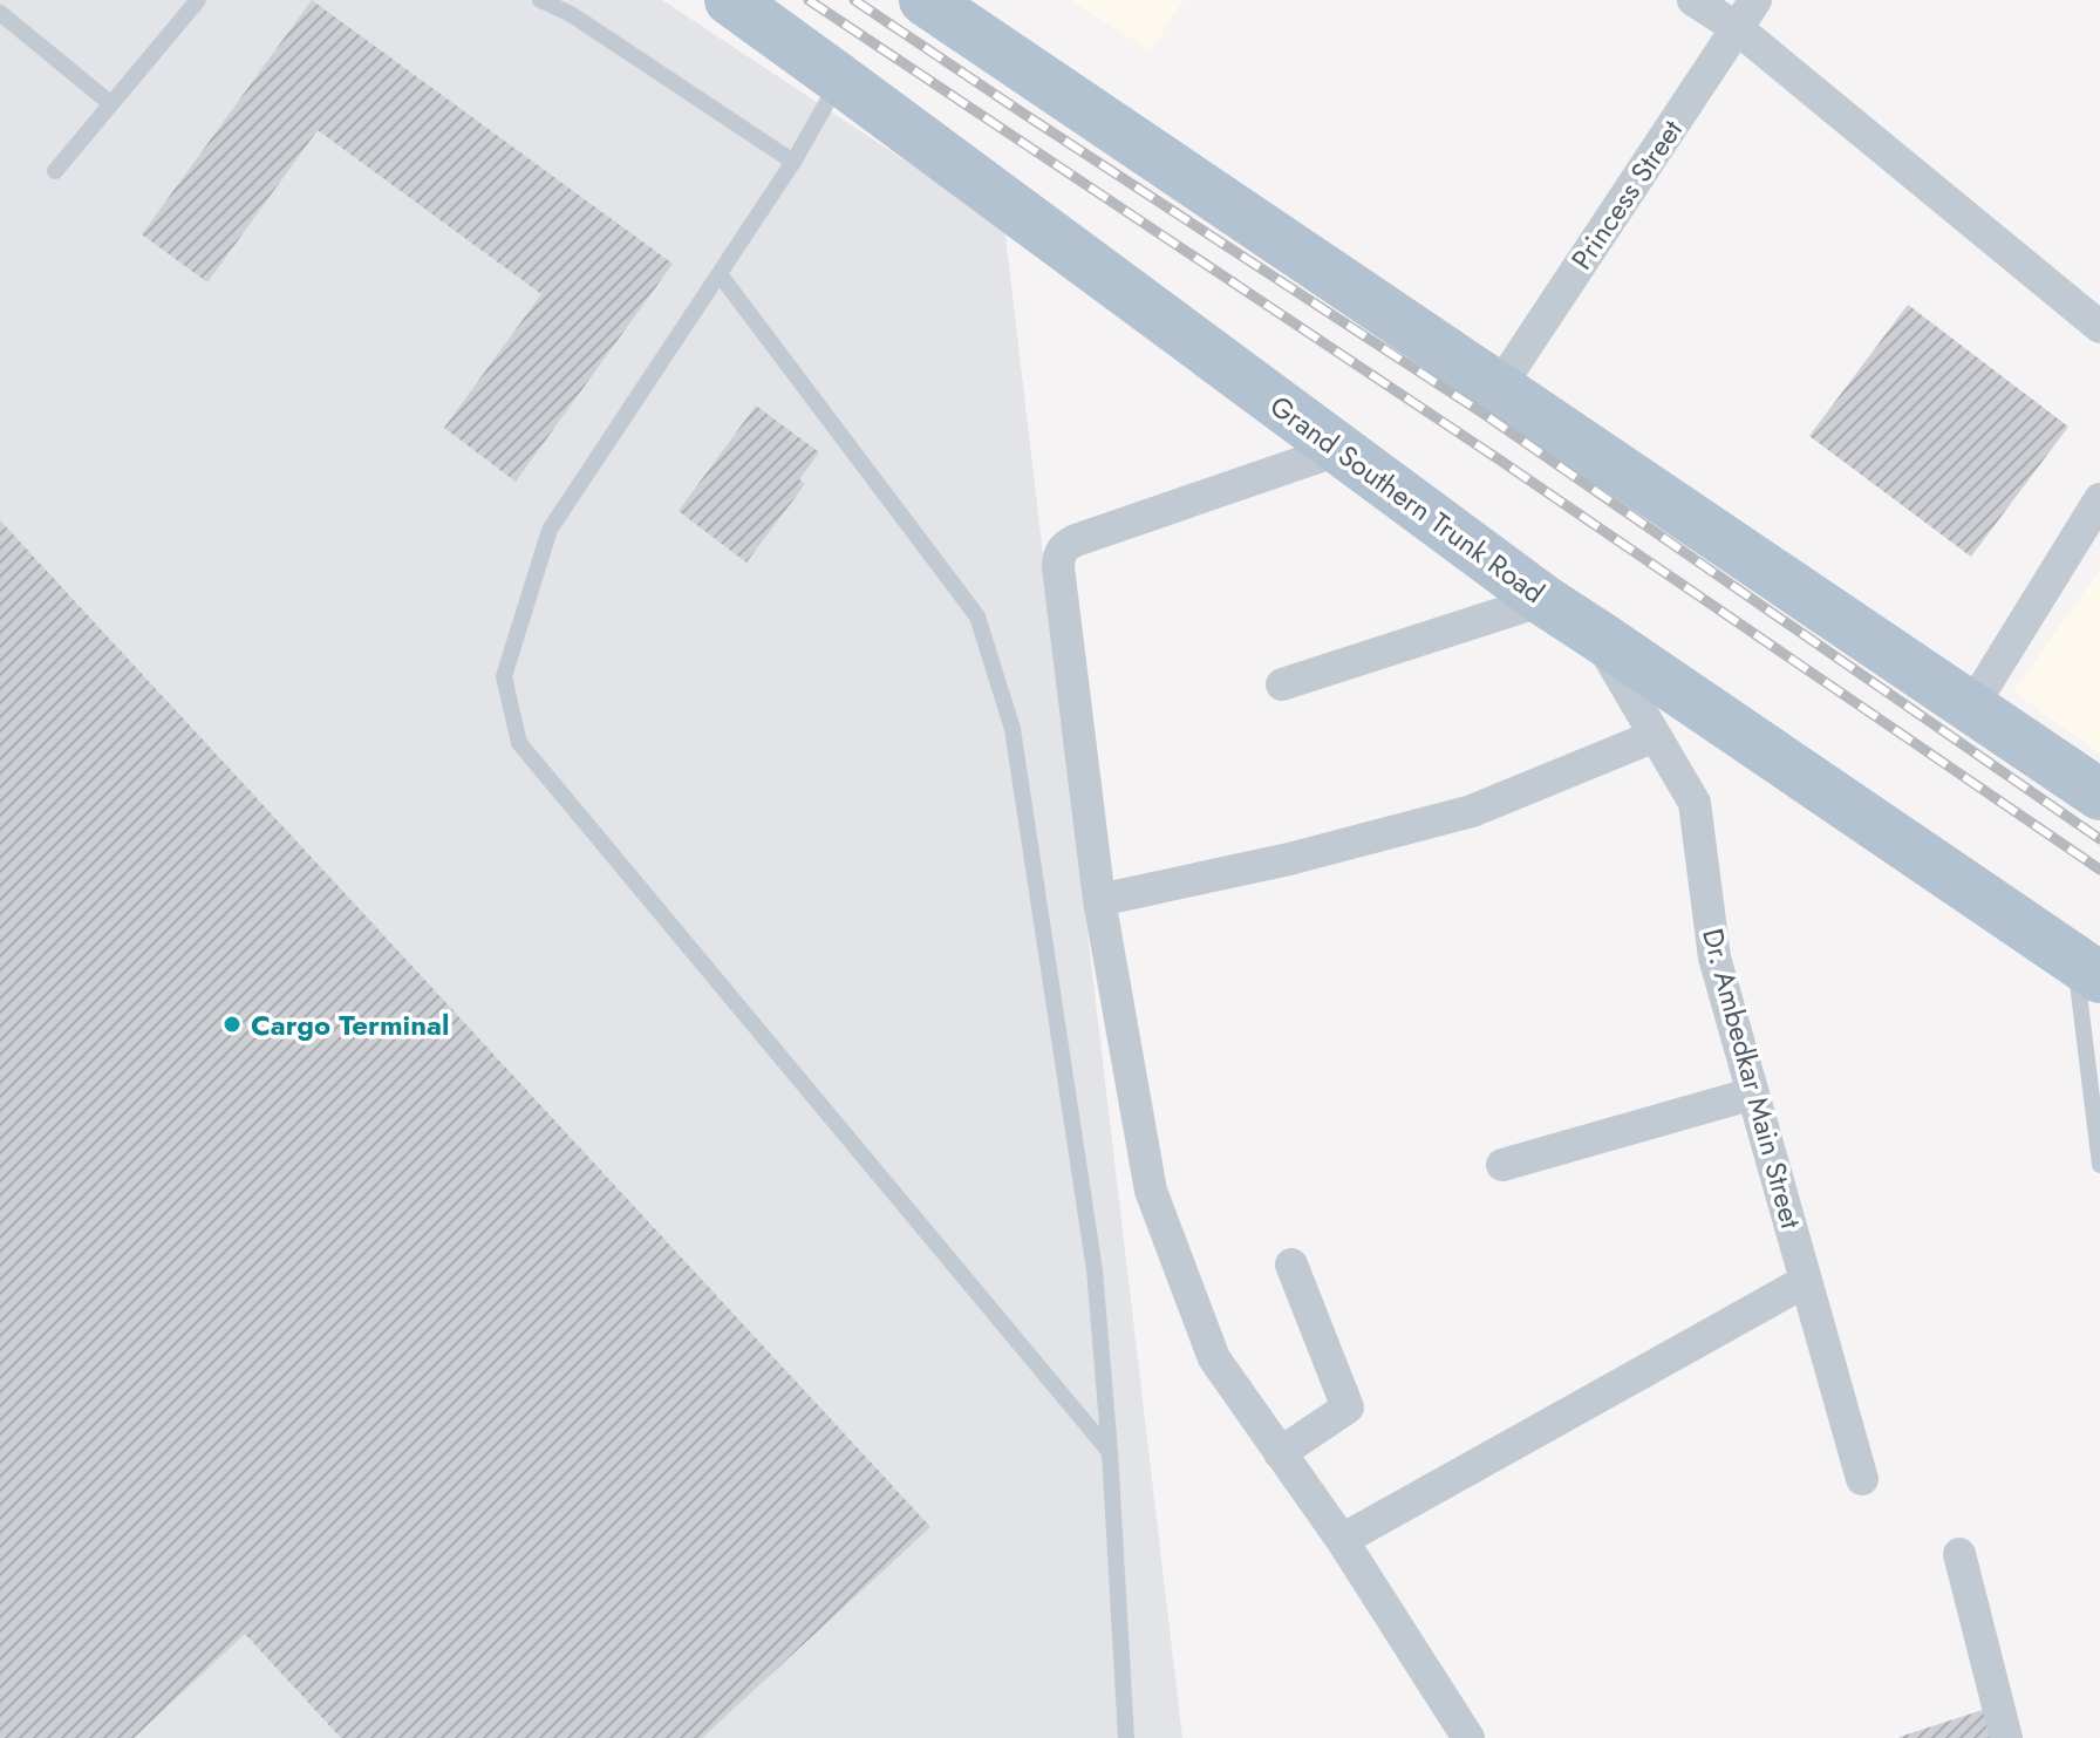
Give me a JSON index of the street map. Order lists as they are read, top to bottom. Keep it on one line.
{"streets":{"main road":["Grand Southern Trunk Road"],"street":["Princess Street","Dr. Ambedkar Main Street"]},"crossings":[["Grand Southern Trunk Road","Dr. Ambedkar Main Street"]],"places":["Cargo Terminal"]}
